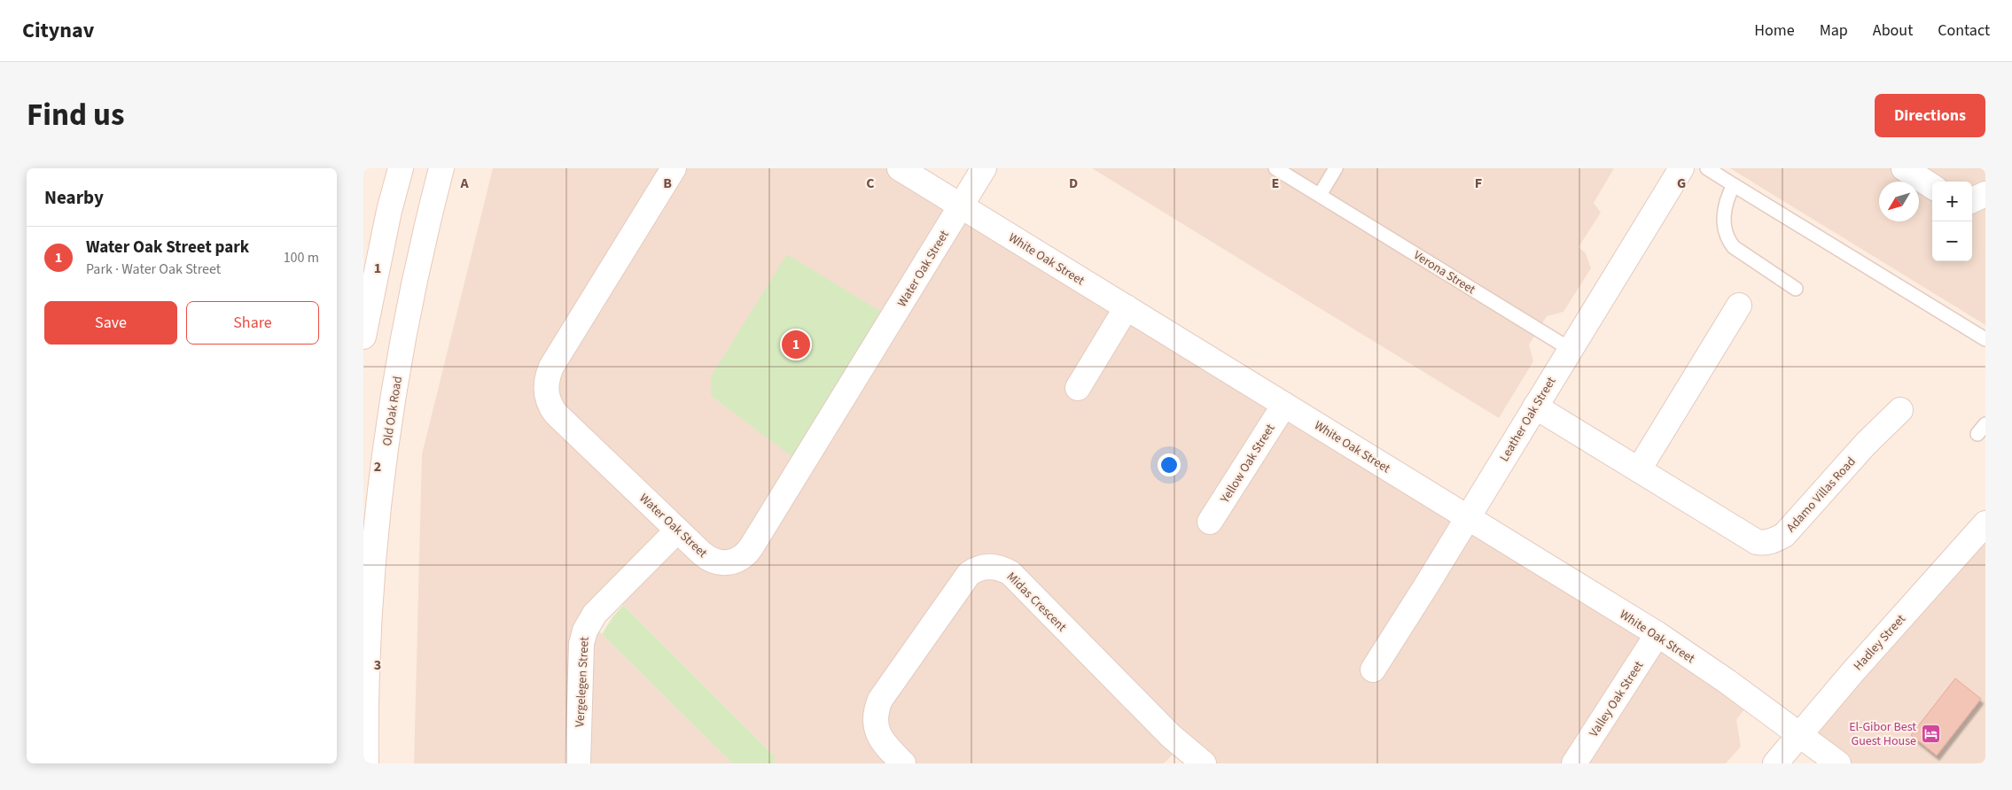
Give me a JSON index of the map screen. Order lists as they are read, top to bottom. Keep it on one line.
{"streets":{"street":["White Oak Street","Water Oak Street","Old Oak Road","Leather Oak Street","Yellow Oak Street","Adamo Villas Road","Midas Crescent","Hadley Street","Vergelegen Street","Valley Oak Street"],"lane":["Verona Street"]},"crossings":[["White Oak Street","Water Oak Street"],["White Oak Street","Leather Oak Street"],["White Oak Street","Yellow Oak Street"],["White Oak Street","Hadley Street"],["White Oak Street","Valley Oak Street"],["Water Oak Street","Vergelegen Street"],["Verona Street","Leather Oak Street"],["Leather Oak Street","Adamo Villas Road"]],"places":{"hotel":["El-Gibor Best Guest House"]},"north":"bottom left","page":{"header":"Citynav","nav":["Home","Map","About","Contact"],"title":"Find us","buttons":["Directions",["Save","Share"]],"heading":"Nearby","map_buttons":["+","−"],"list":[{"mark":"1","name":"Water Oak Street park","note":"Park · Water Oak Street","value":"100 m"}],"pins":"1"},"grid":{"columns":["A","B","C","D","E","F","G"],"rows":["1","2","3"]}}
